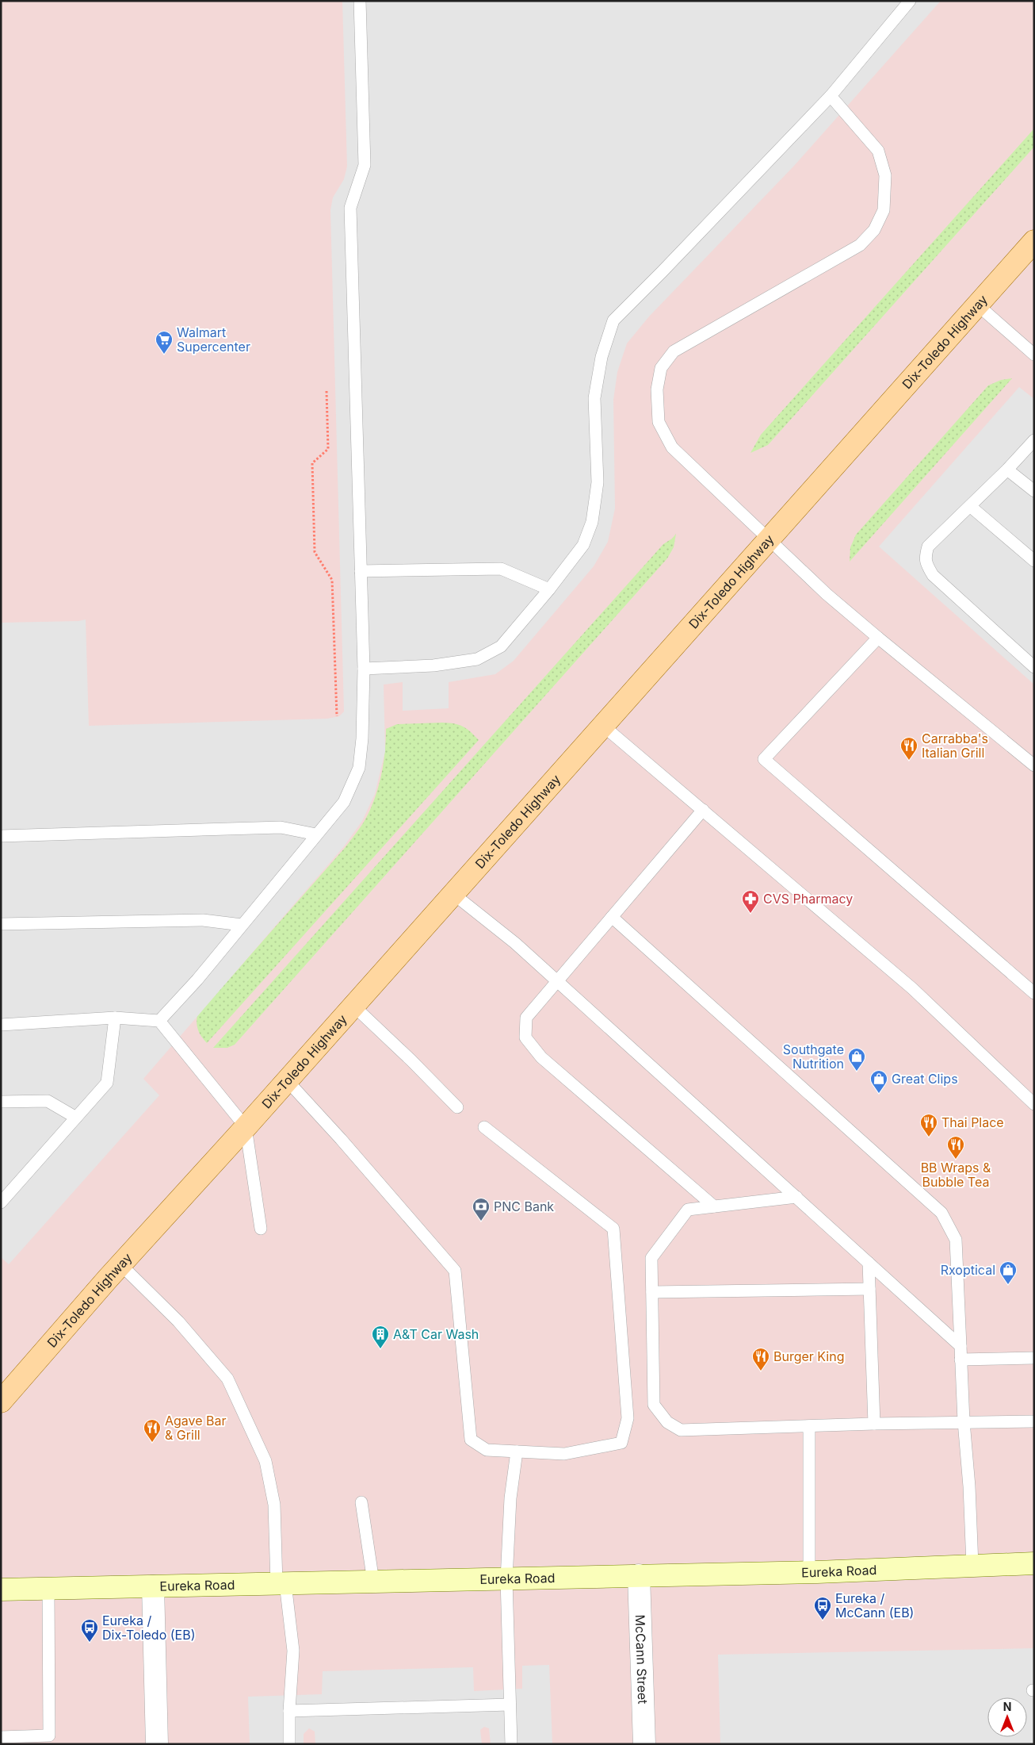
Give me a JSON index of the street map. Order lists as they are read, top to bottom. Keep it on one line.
{"streets":{"main road":["Dix-Toledo Highway","Eureka Road"],"street":["McCann Street"]},"crossings":[["Eureka Road","McCann Street"]],"places":{"supermarket":["Walmart Supercenter"],"restaurant":["Carrabba's Italian Grill","Thai Place","BB Wraps & Bubble Tea","Burger King","Agave Bar & Grill"],"pharmacy":["CVS Pharmacy"],"shop":["Southgate Nutrition","Great Clips","Rxoptical"],"bank":["PNC Bank"],"building":["A&T Car Wash"],"bus stop":["Eureka / McCann (EB)","Eureka / Dix-Toledo (EB)"]},"north":"top"}
